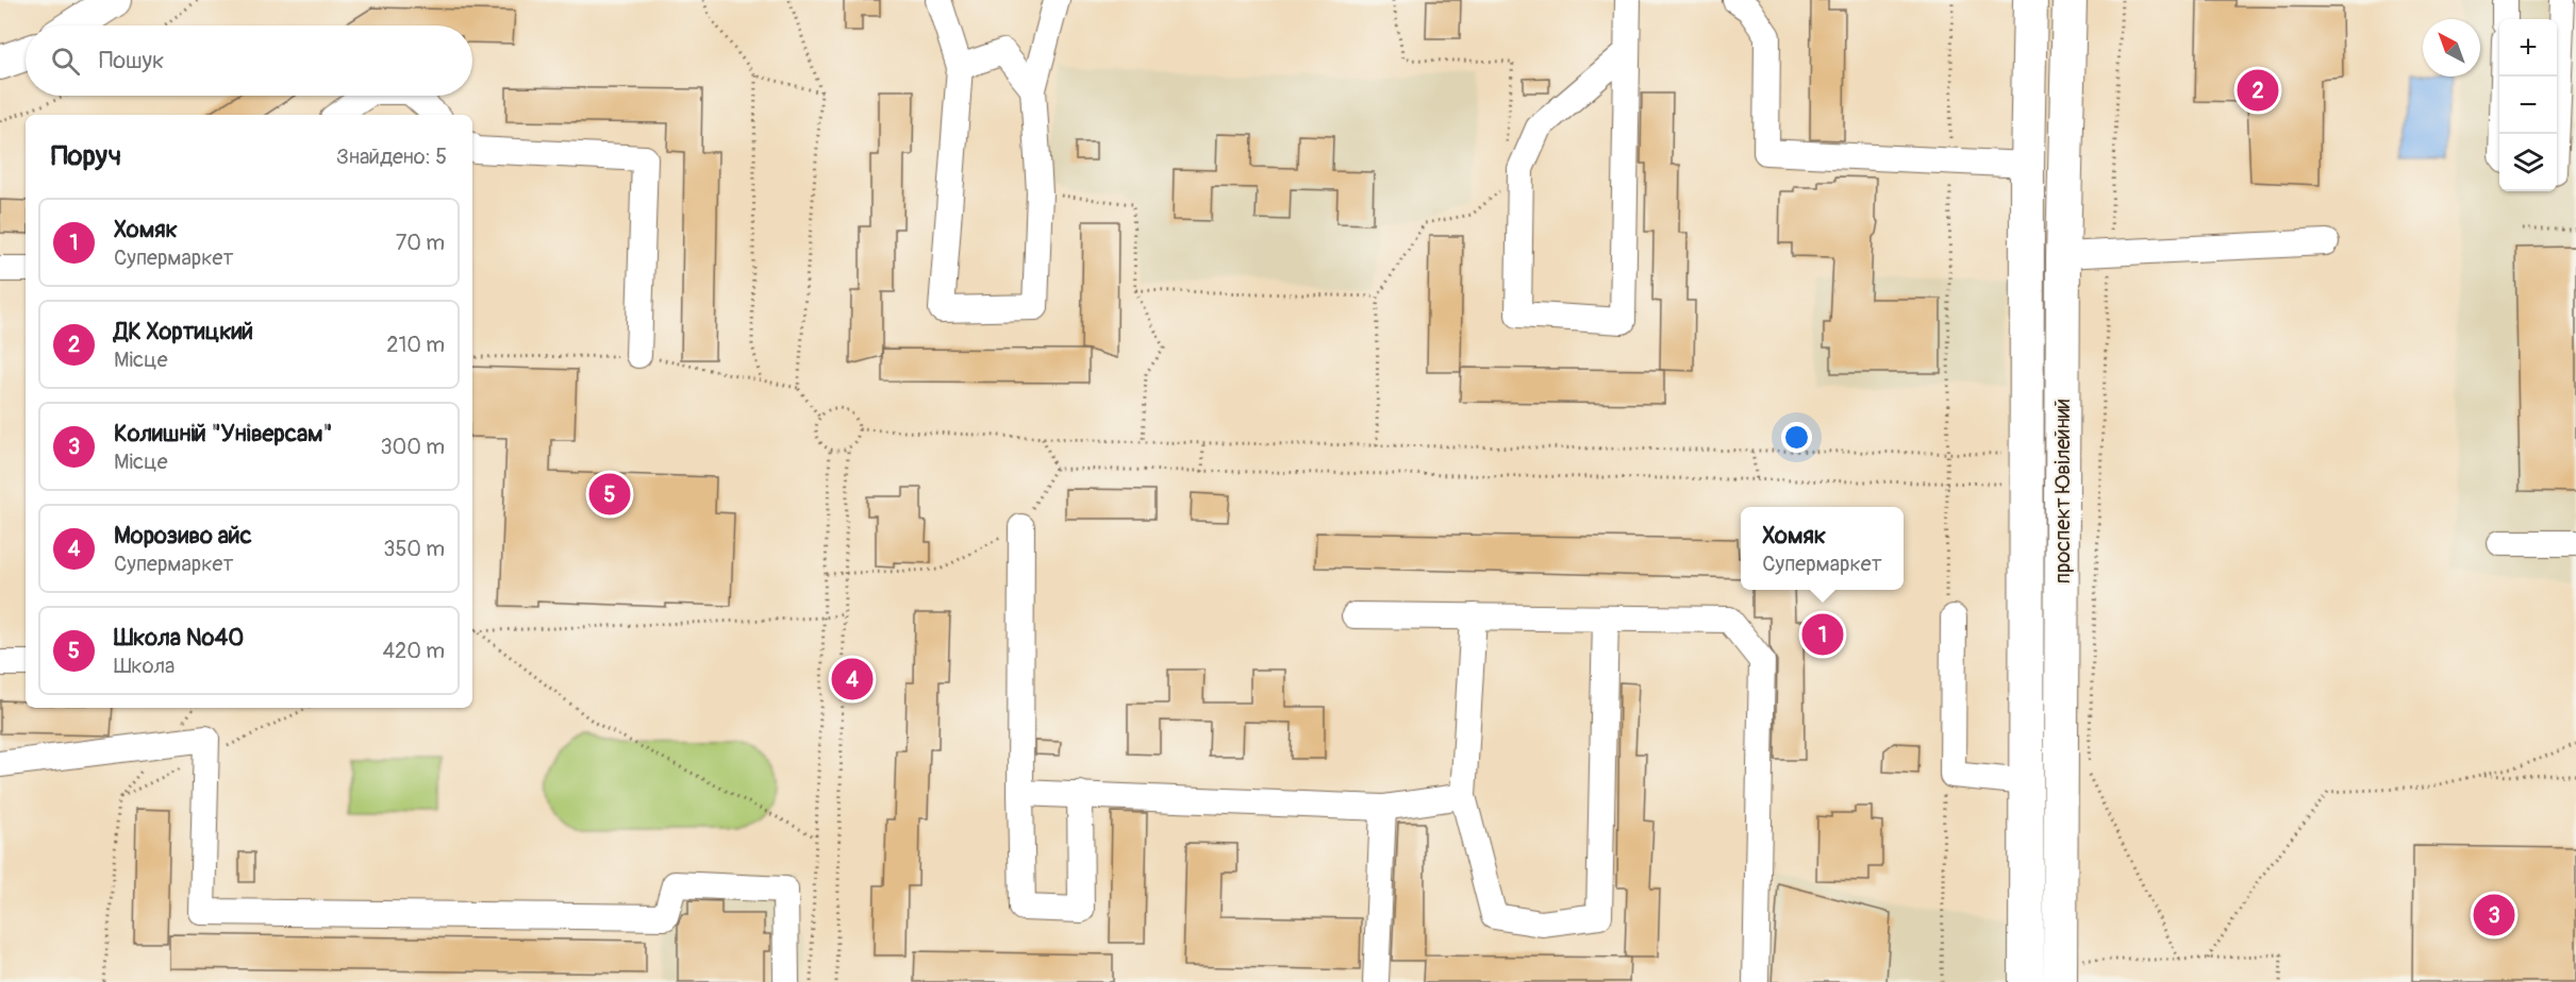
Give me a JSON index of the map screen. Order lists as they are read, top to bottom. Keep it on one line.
{"streets":{"main road":["проспект Ювілейний"]},"north":"top left","page":{"map_buttons":["+","−"],"search":"Пошук","pins":["2","5","1","4","3"],"heading":["Поруч","Знайдено: 5"],"list":[{"mark":"1","name":"Хомяк","note":"Супермаркет","value":"70 m"},{"mark":"2","name":"ДК Хортицкий","note":"Місце","value":"210 m"},{"mark":"3","name":"Колишній \"Універсам\"","note":"Місце","value":"300 m"},{"mark":"4","name":"Морозиво айс","note":"Супермаркет","value":"350 m"},{"mark":"5","name":"Школа №40","note":"Школа","value":"420 m"}],"popup":["Хомяк","Супермаркет"]}}
